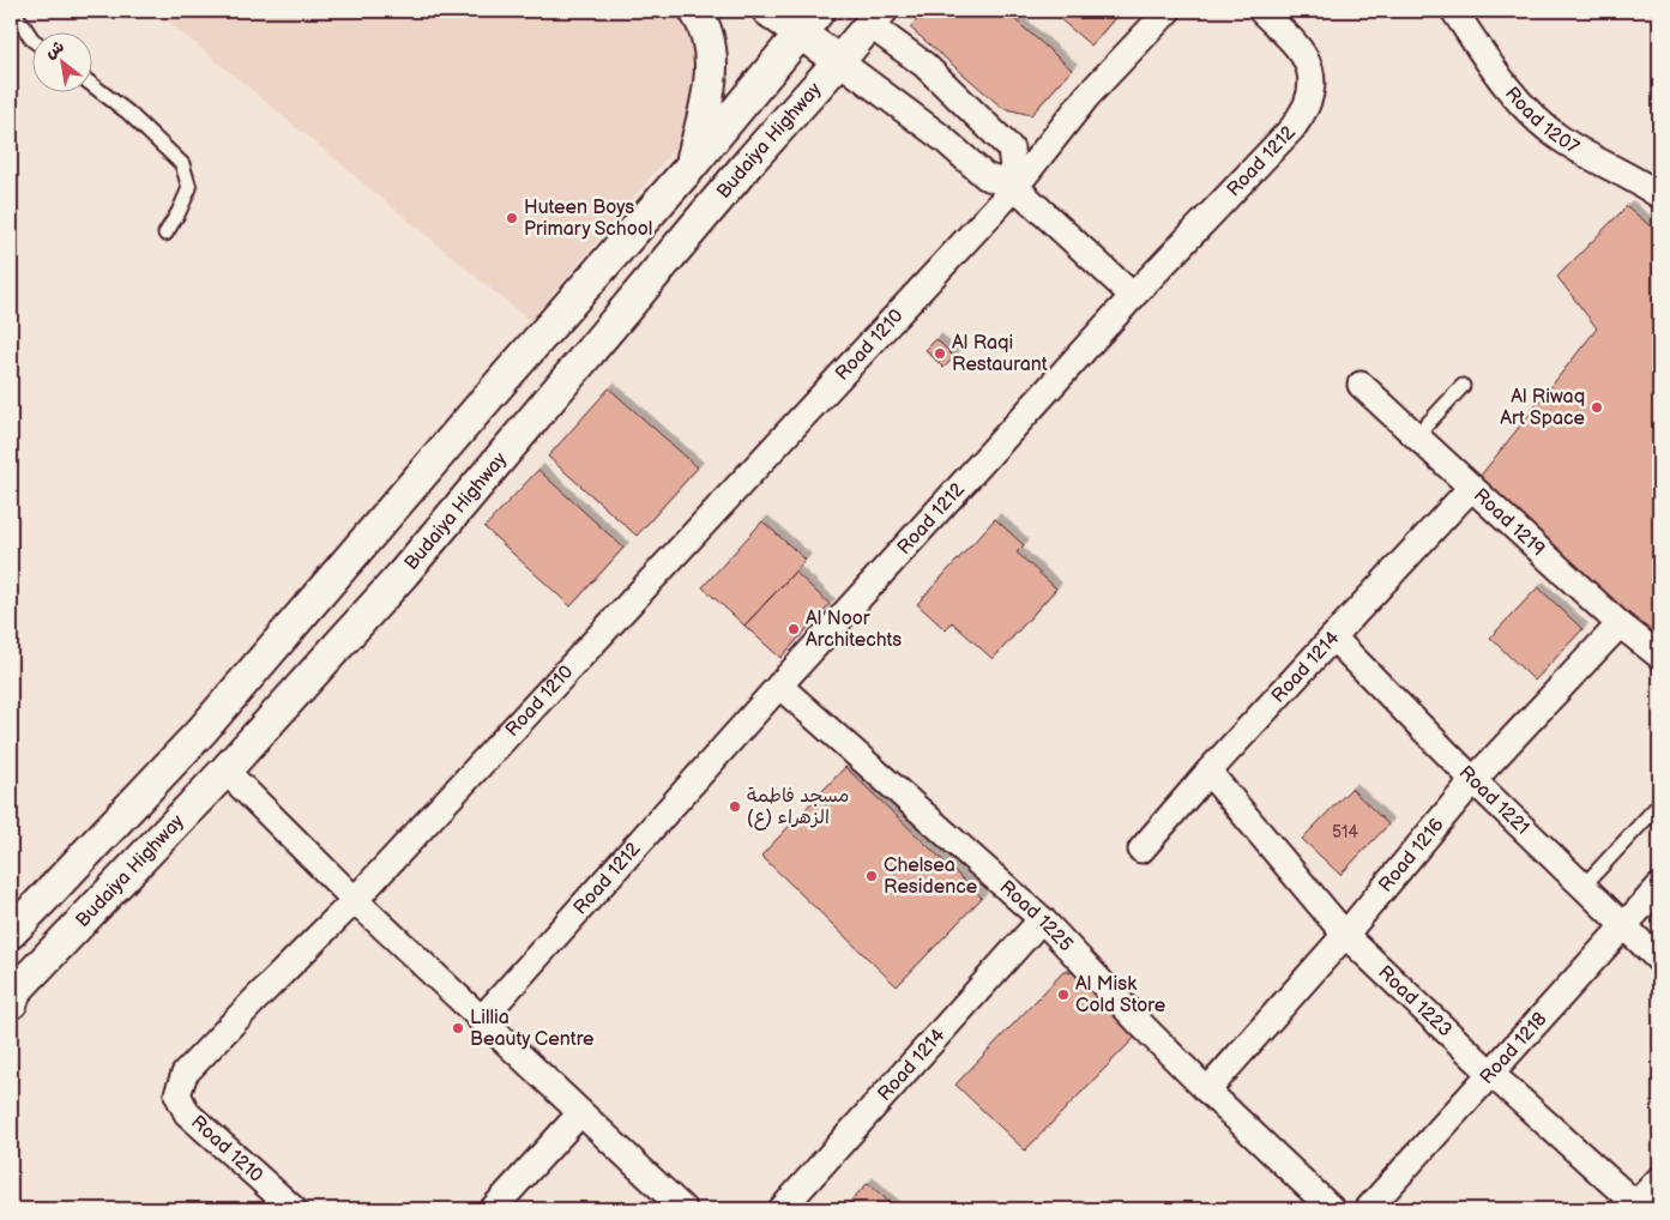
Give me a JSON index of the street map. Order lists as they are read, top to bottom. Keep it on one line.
{"streets":{"street":["Road 1207","Budaiya Highway","Road 1212","Road 1210","Road 1219","Road 1214","Road 1221","Road 1216","Road 1225","Road 1223","Road 1218"]},"crossings":[["Road 1212","Road 1225"],["Road 1219","Road 1214"],["Road 1219","Road 1216"],["Road 1214","Road 1221"],["Road 1214","Road 1225"],["Road 1214","Road 1223"],["Road 1221","Road 1216"],["Road 1221","Road 1218"],["Road 1216","Road 1225"],["Road 1216","Road 1223"],["Road 1223","Road 1218"]],"places":["Huteen Boys Primary School","Al Raqi Restaurant","Al Riwaq Art Space","Al Noor Architechts","مسجد فاطمة الزهراء (ع)","Chelsea Residence","Al Misk Cold Store","Lillia Beauty Centre"],"house_numbers":["514"],"north":"top left"}
